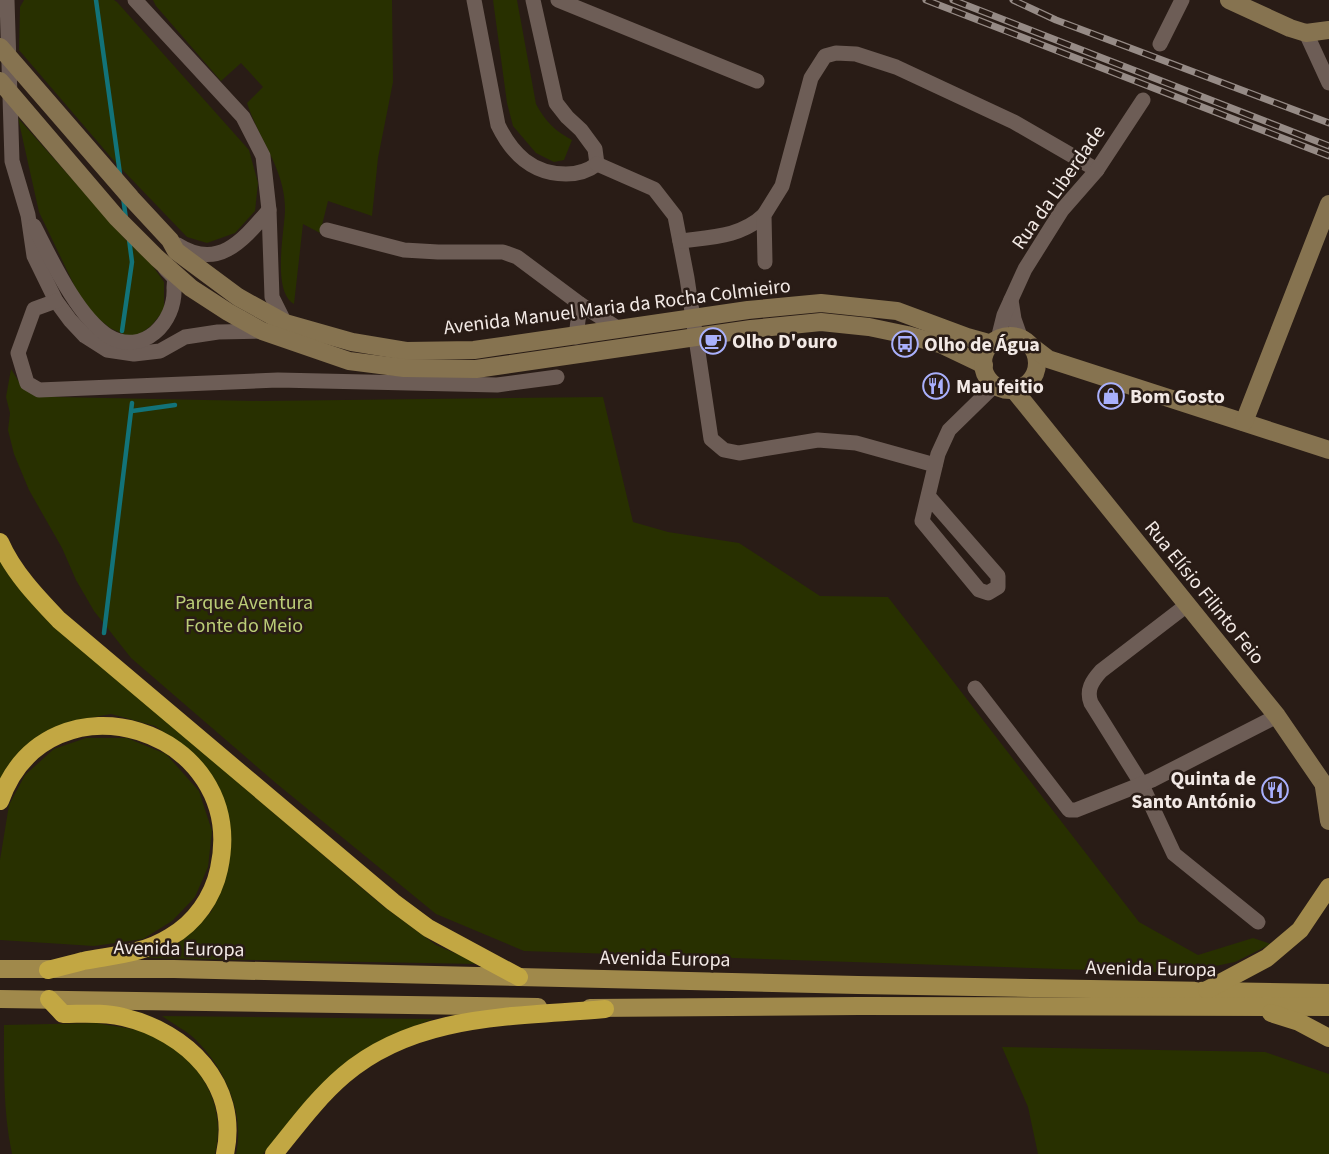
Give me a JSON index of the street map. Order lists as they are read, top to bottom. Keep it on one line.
{"streets":{"main road":["Avenida Manuel Maria da Rocha Colmieiro","Rua Elísio Filinto Feio","Avenida Europa"],"street":["Rua da Liberdade"]},"crossings":[["Rua da Liberdade","Avenida Manuel Maria da Rocha Colmieiro"],["Rua da Liberdade","Rua Elísio Filinto Feio"],["Avenida Manuel Maria da Rocha Colmieiro","Rua Elísio Filinto Feio"]],"parks":["Parque Aventura Fonte do Meio"],"places":{"cafe":["Olho D'ouro"],"bus stop":["Olho de Água"],"restaurant":["Mau feitio","Quinta de Santo António"],"shop":["Bom Gosto"]}}
